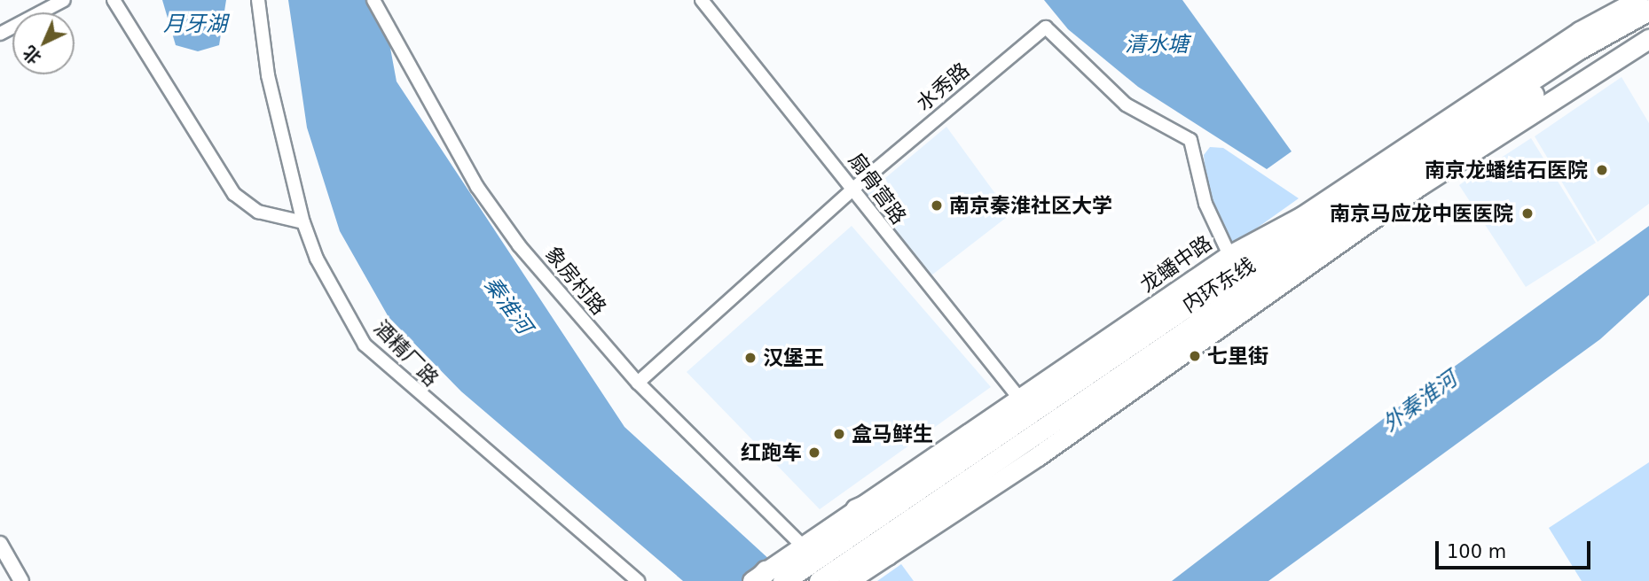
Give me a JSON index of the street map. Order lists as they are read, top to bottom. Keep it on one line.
{"streets":{"highway":["内环东线"],"main road":["龙蟠中路"],"street":["水秀路","扇骨营路","象房村路","酒精厂路"]},"crossings":[["水秀路","扇骨营路"],["水秀路","龙蟠中路"],["水秀路","象房村路"],["扇骨营路","龙蟠中路"],["龙蟠中路","象房村路"],["龙蟠中路","内环东线"]],"water":["月牙湖","清水塘","秦淮河","外秦淮河"],"places":["南京龙蟠结石医院","南京秦淮社区大学","南京马应龙中医医院","七里街","汉堡王","盒马鲜生","红跑车"],"scale_bar":"100 m","north":"bottom left"}
